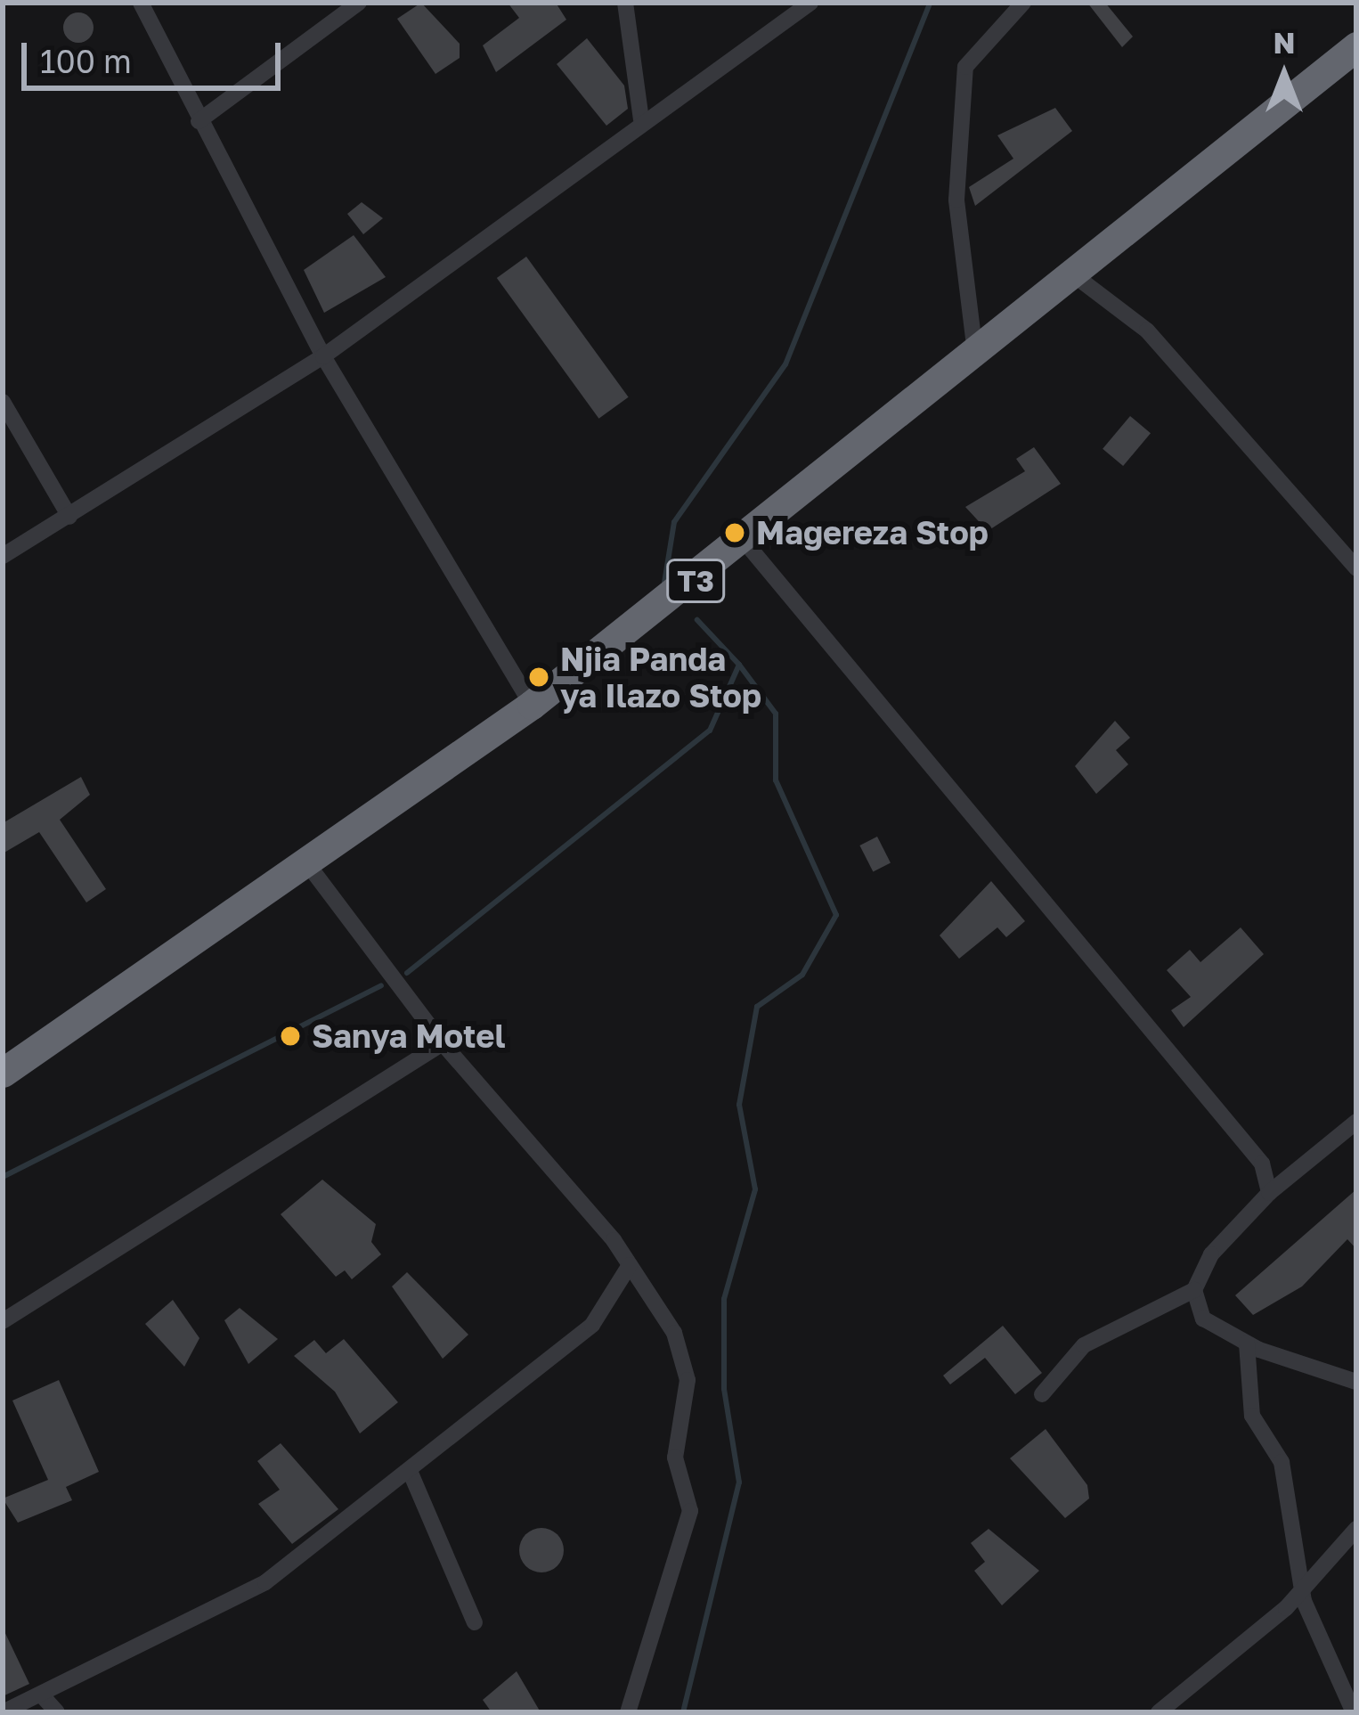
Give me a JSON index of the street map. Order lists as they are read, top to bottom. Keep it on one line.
{"streets":{"highway":["T3"]},"places":["Magereza Stop","Njia Panda ya Ilazo Stop","Sanya Motel"],"scale_bar":"100 m","north":"top"}
